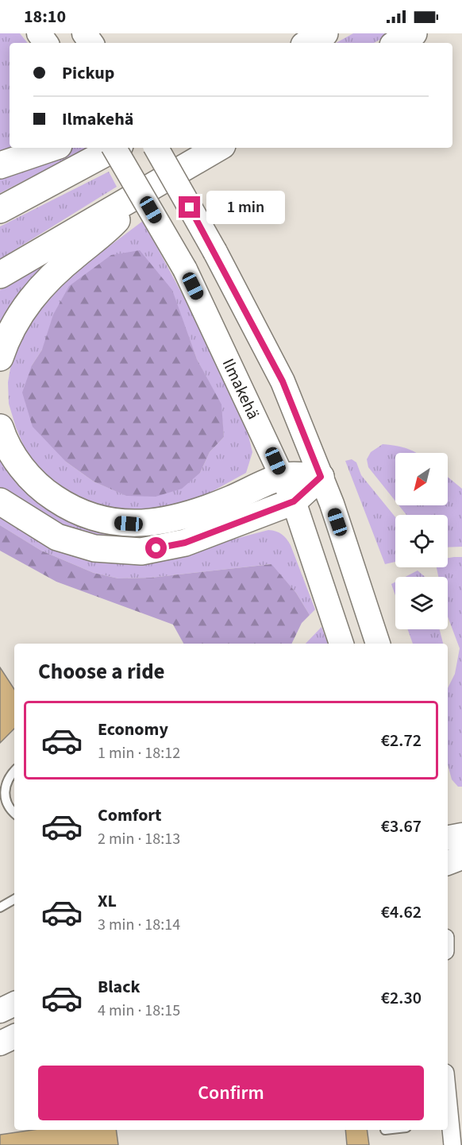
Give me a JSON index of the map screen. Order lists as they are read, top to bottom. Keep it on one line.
{"streets":{"main road":["Ilmakehä"]},"north":"bottom left","page":{"status":"18:10","banner":["Pickup","Ilmakehä"],"bubble":"1 min","heading":"Choose a ride","list":[{"name":"Economy","note":"1 min · 18:12","value":"€2.72"},{"name":"Comfort","note":"2 min · 18:13","value":"€3.67"},{"name":"XL","note":"3 min · 18:14","value":"€4.62"},{"name":"Black","note":"4 min · 18:15","value":"€2.30"}],"buttons":"Confirm"}}
